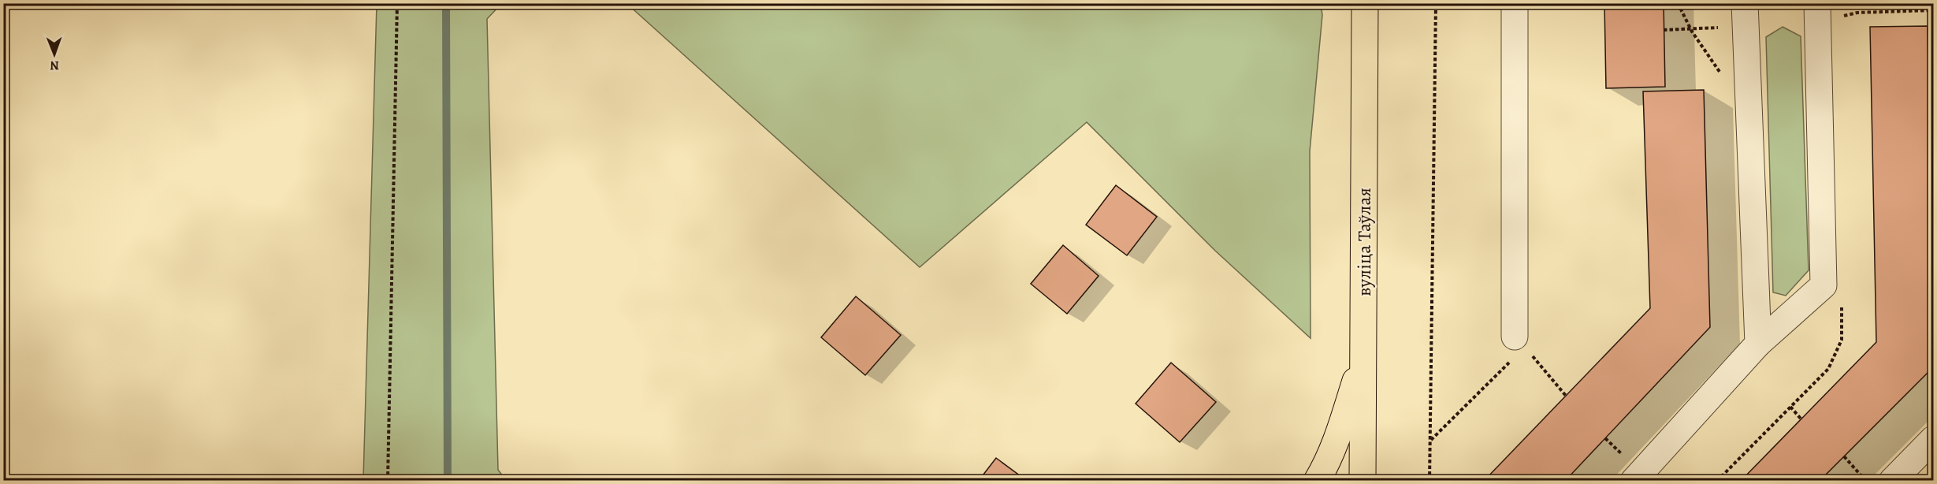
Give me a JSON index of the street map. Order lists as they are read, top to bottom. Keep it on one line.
{"streets":{"main road":["вуліца Таўлая"]},"north":"bottom"}
